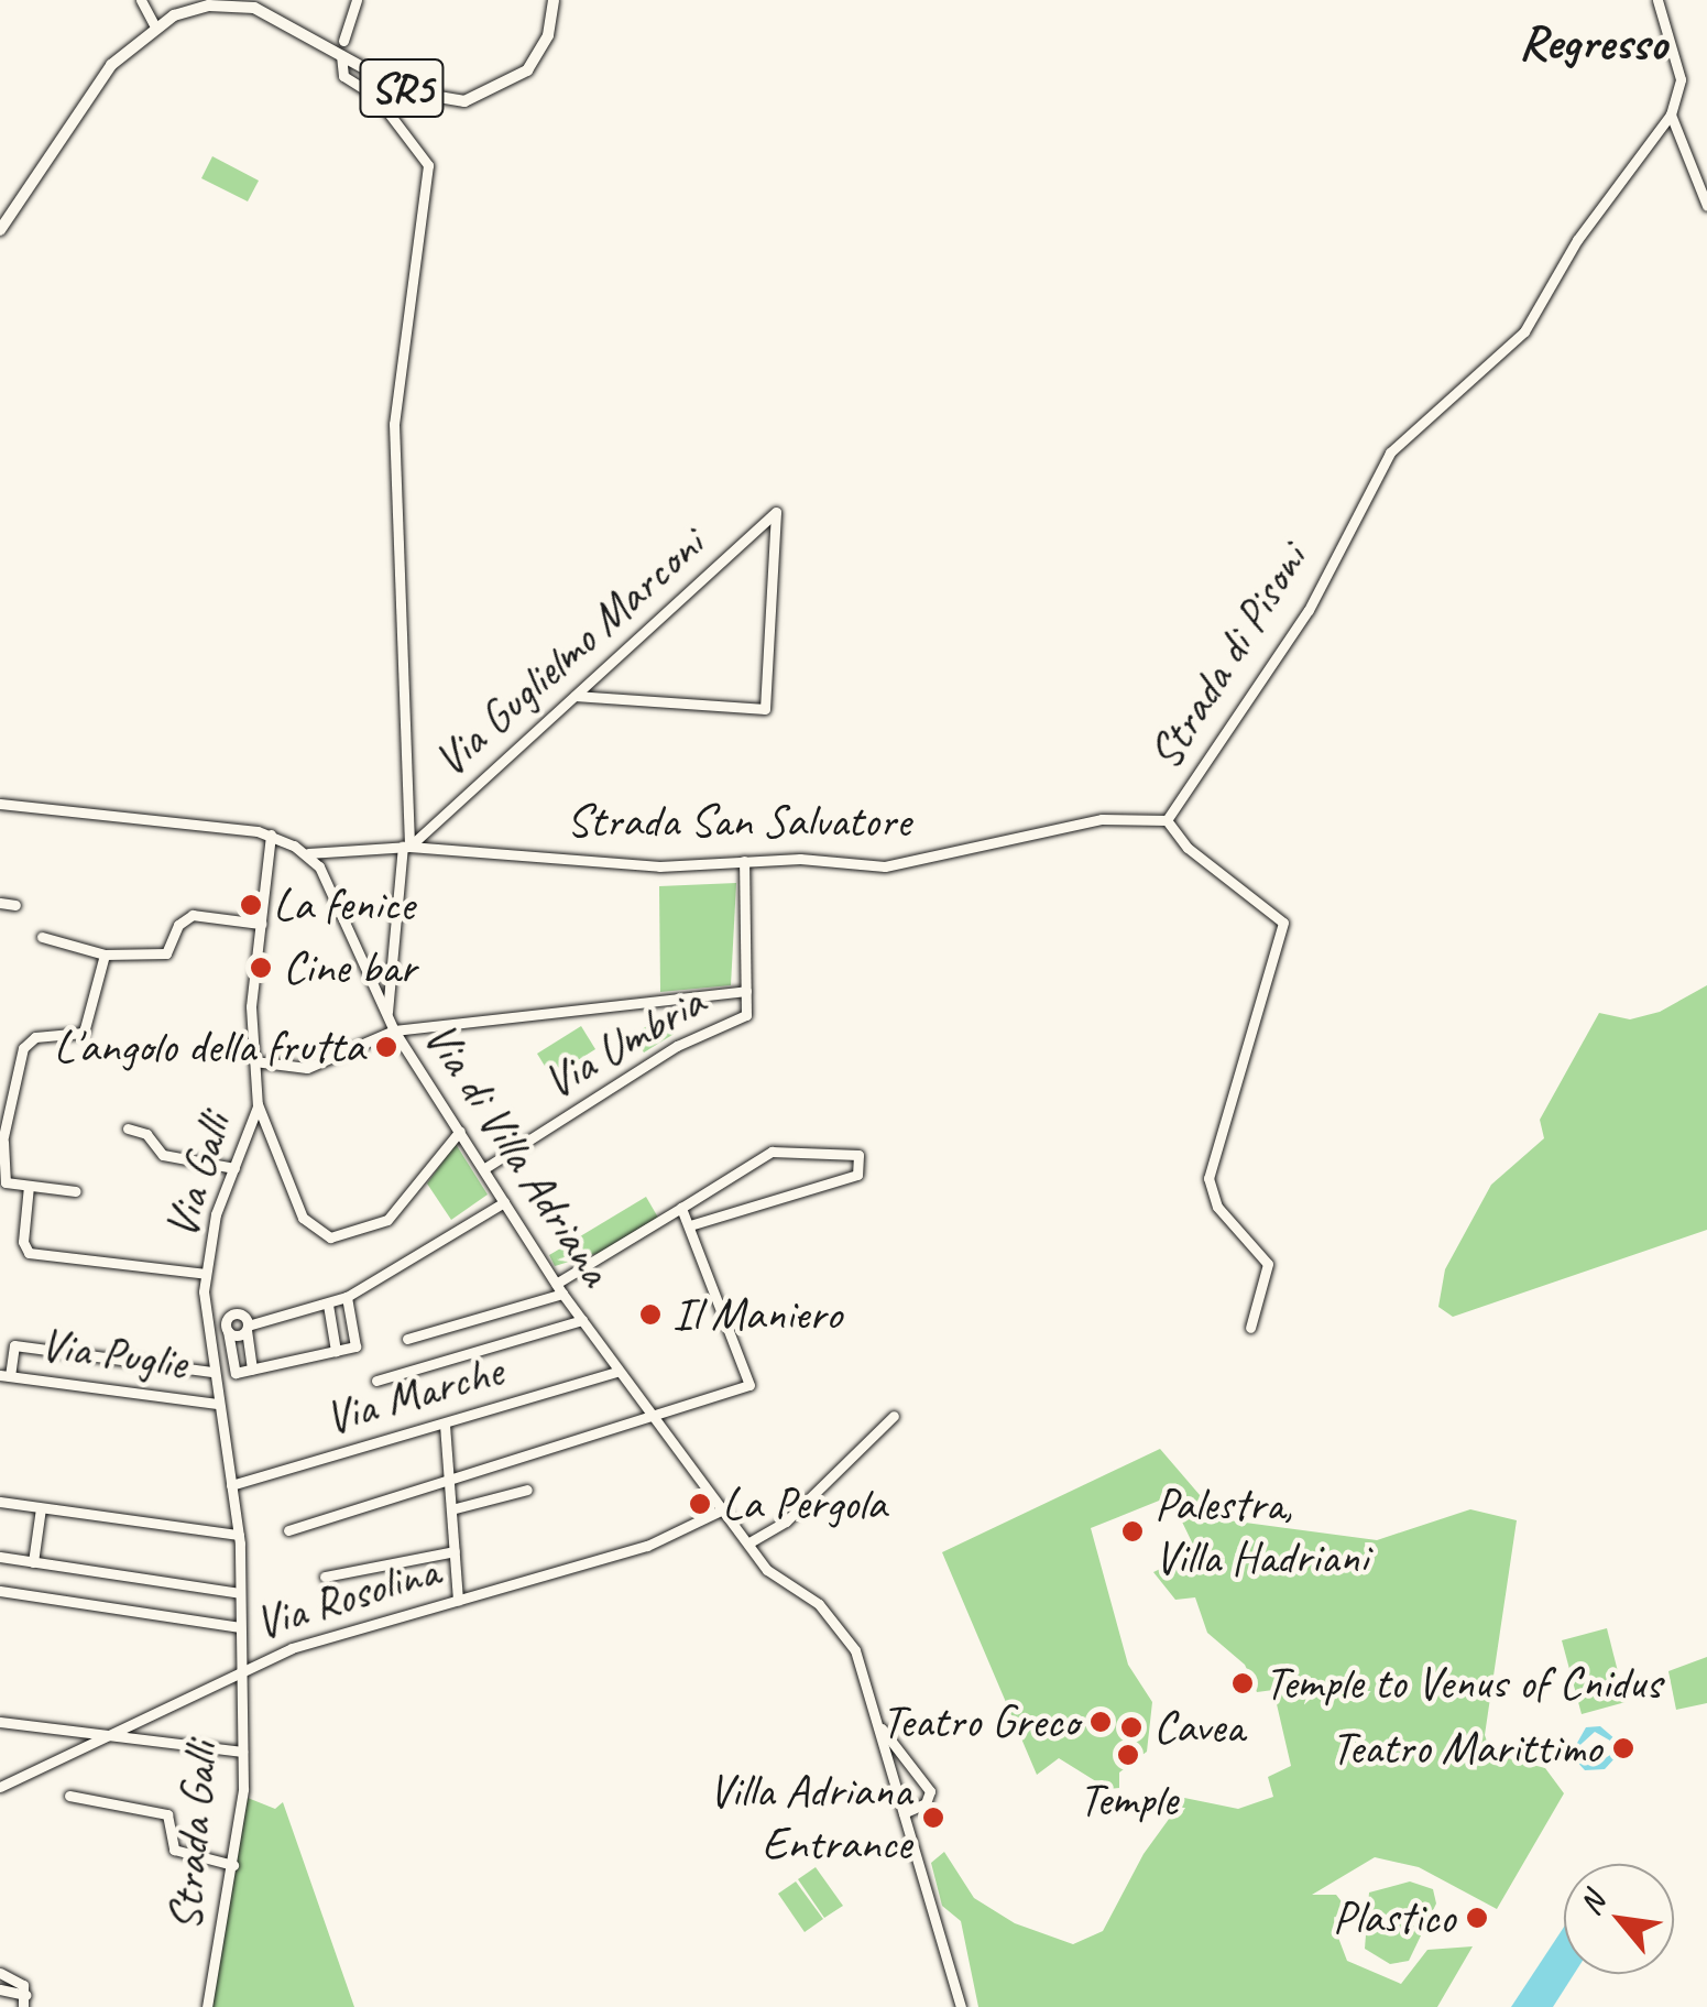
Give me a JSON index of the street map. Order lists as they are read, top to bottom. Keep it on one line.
{"streets":{"main road":["SR5"],"street":["Via Guglielmo Marconi","Strada di Pisoni","Strada San Salvatore","Via Umbria","Via di Villa Adriana","Via Galli","Via Puglie","Via Marche","Via Rosolina","Strada Galli"]},"crossings":[["Via Guglielmo Marconi","Strada San Salvatore"],["Strada di Pisoni","Strada San Salvatore"],["Strada San Salvatore","Via di Villa Adriana"],["Via Umbria","Via di Villa Adriana"],["Via di Villa Adriana","Via Marche"],["Via di Villa Adriana","Via Rosolina"],["Via Galli","Via Puglie"],["Via Galli","Via Marche"],["Via Galli","Via Rosolina"],["Via Galli","Strada Galli"],["Via Rosolina","Strada Galli"]],"districts":["Regresso"],"places":["La fenice","Cine bar","L'angolo della frutta","Il Maniero","La Pergola","Palestra, Villa Hadriani","Temple to Venus of Cnidus","Teatro Greco","Cavea","Teatro Marittimo","Temple","Villa Adriana Entrance","Plastico"],"north":"top left"}
